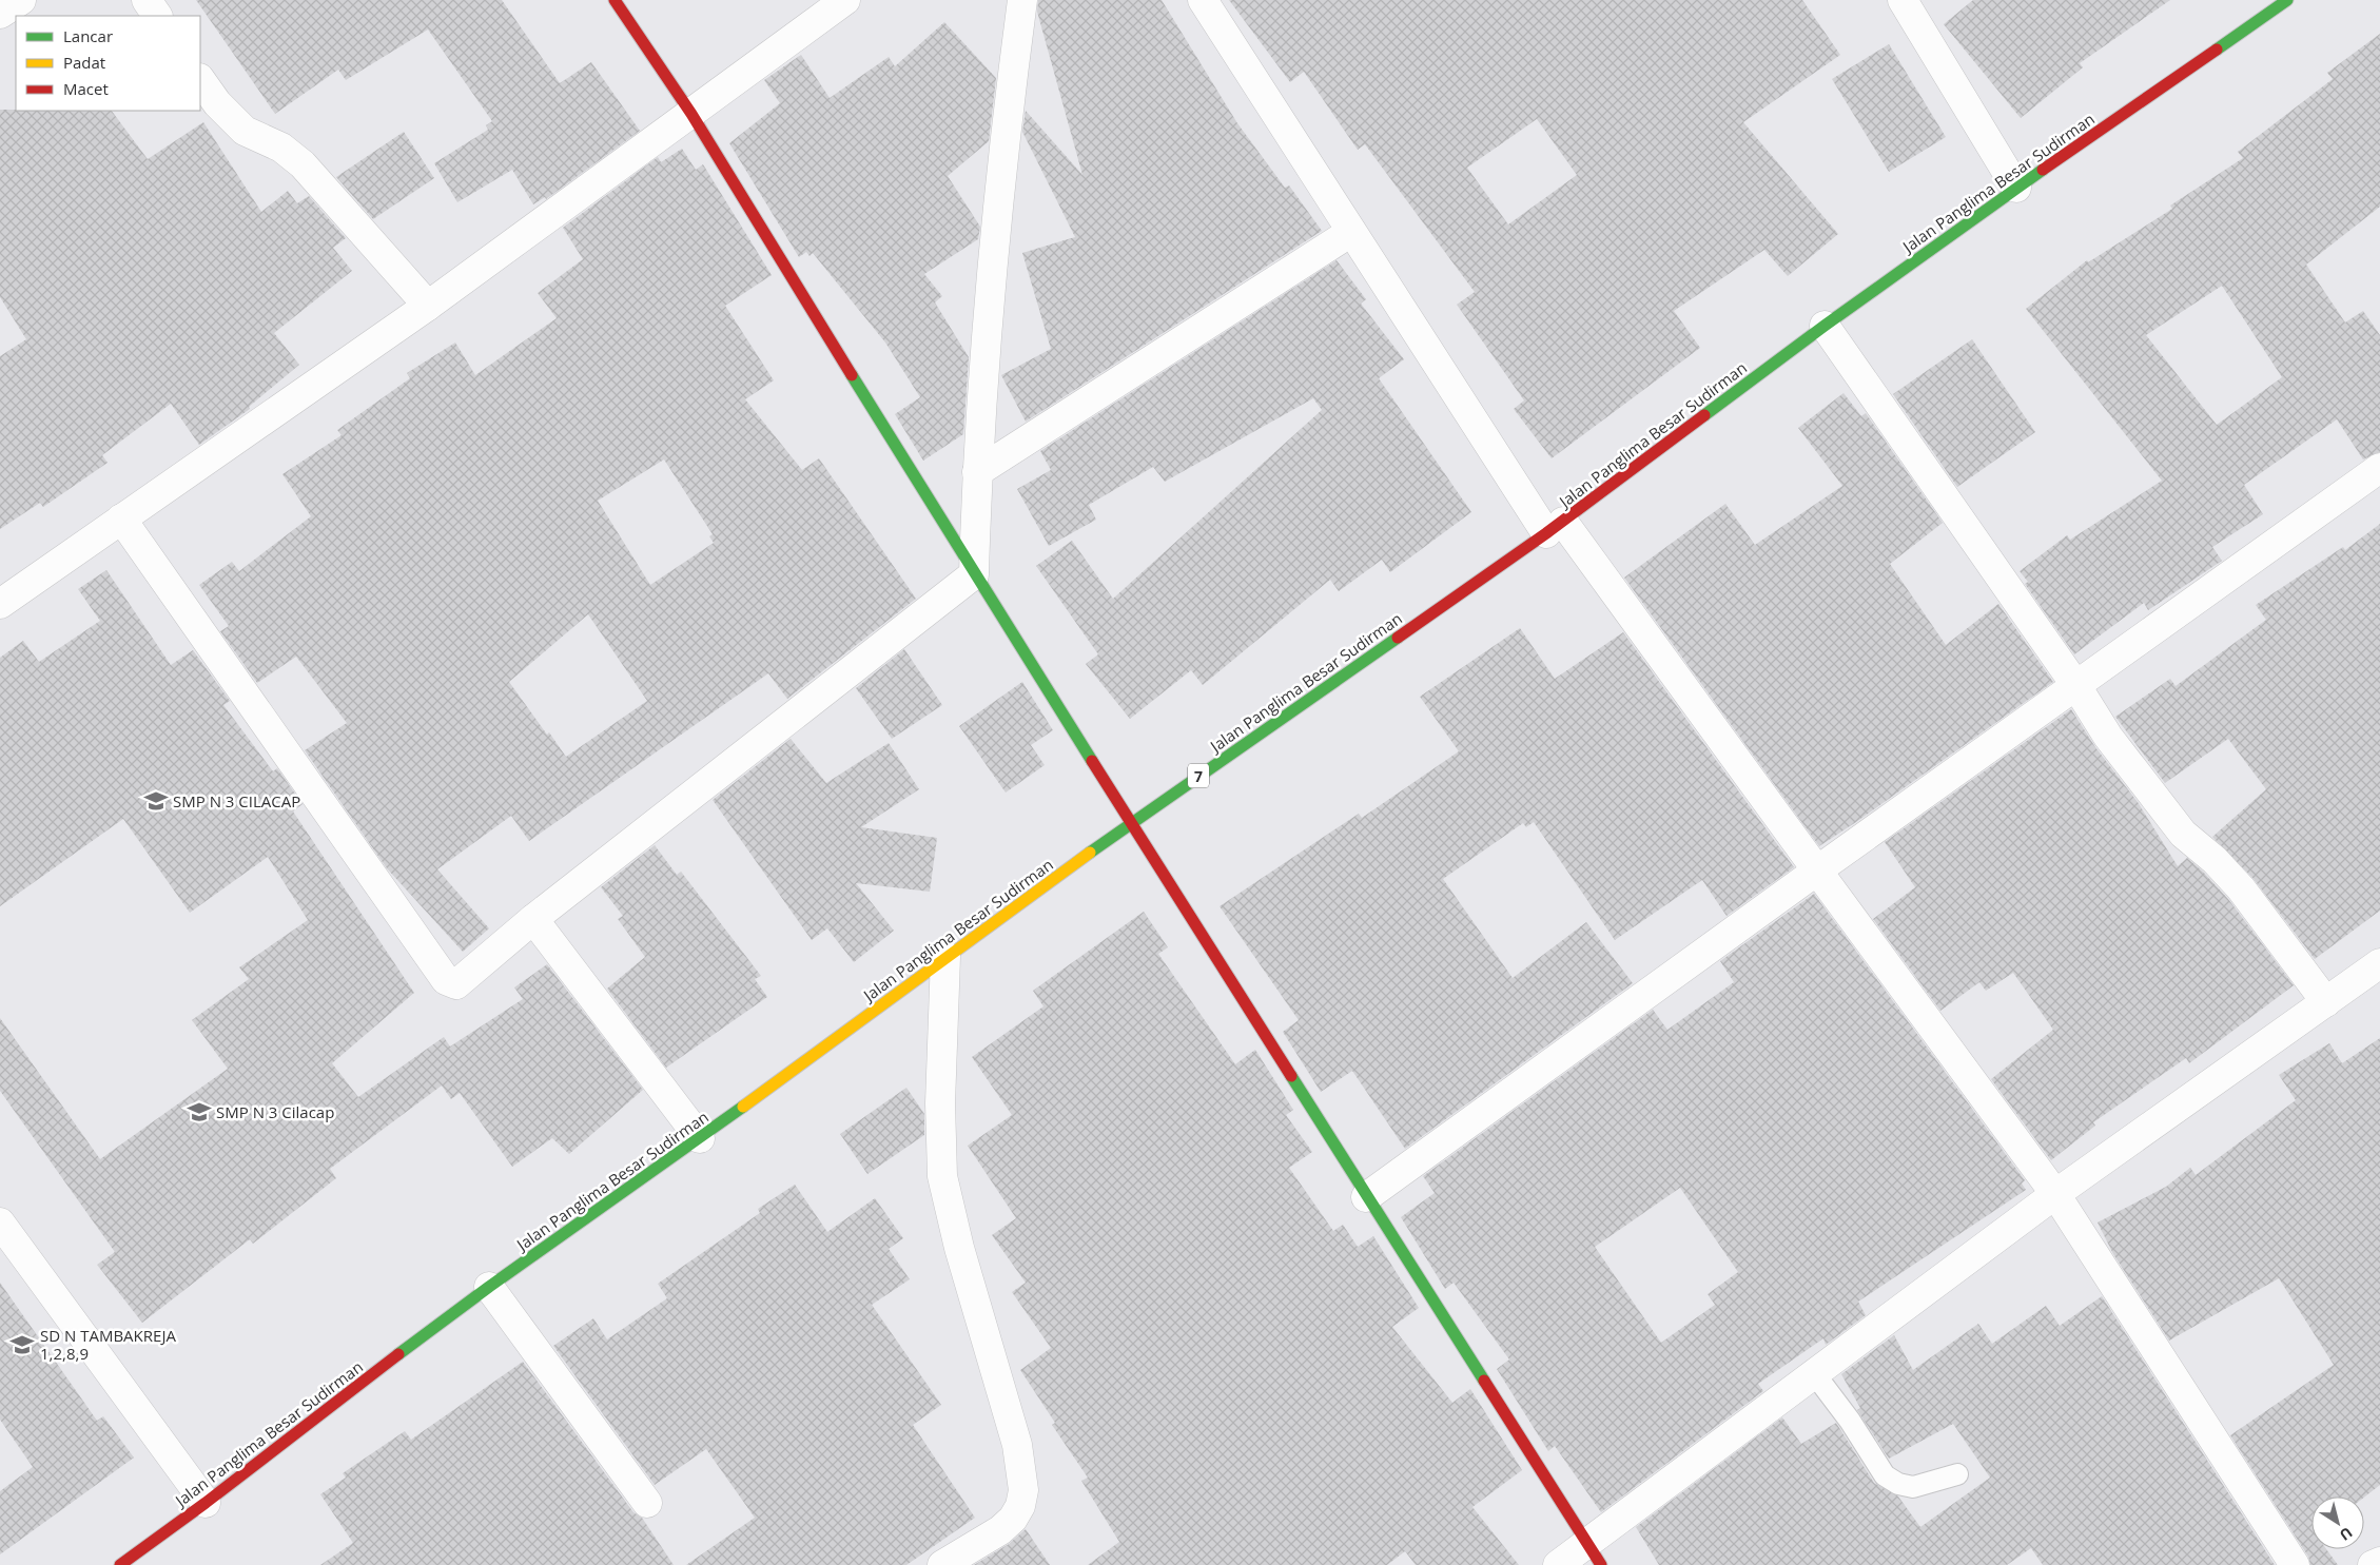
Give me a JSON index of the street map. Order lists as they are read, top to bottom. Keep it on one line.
{"streets":{"main road":["Jalan Panglima Besar Sudirman","7"]},"places":{"school or university":["SMP N 3 CILACAP","SMP N 3 Cilacap","SD N TAMBAKREJA 1,2,8,9"]},"legend":["Lancar","Padat","Macet"],"north":"bottom right"}
